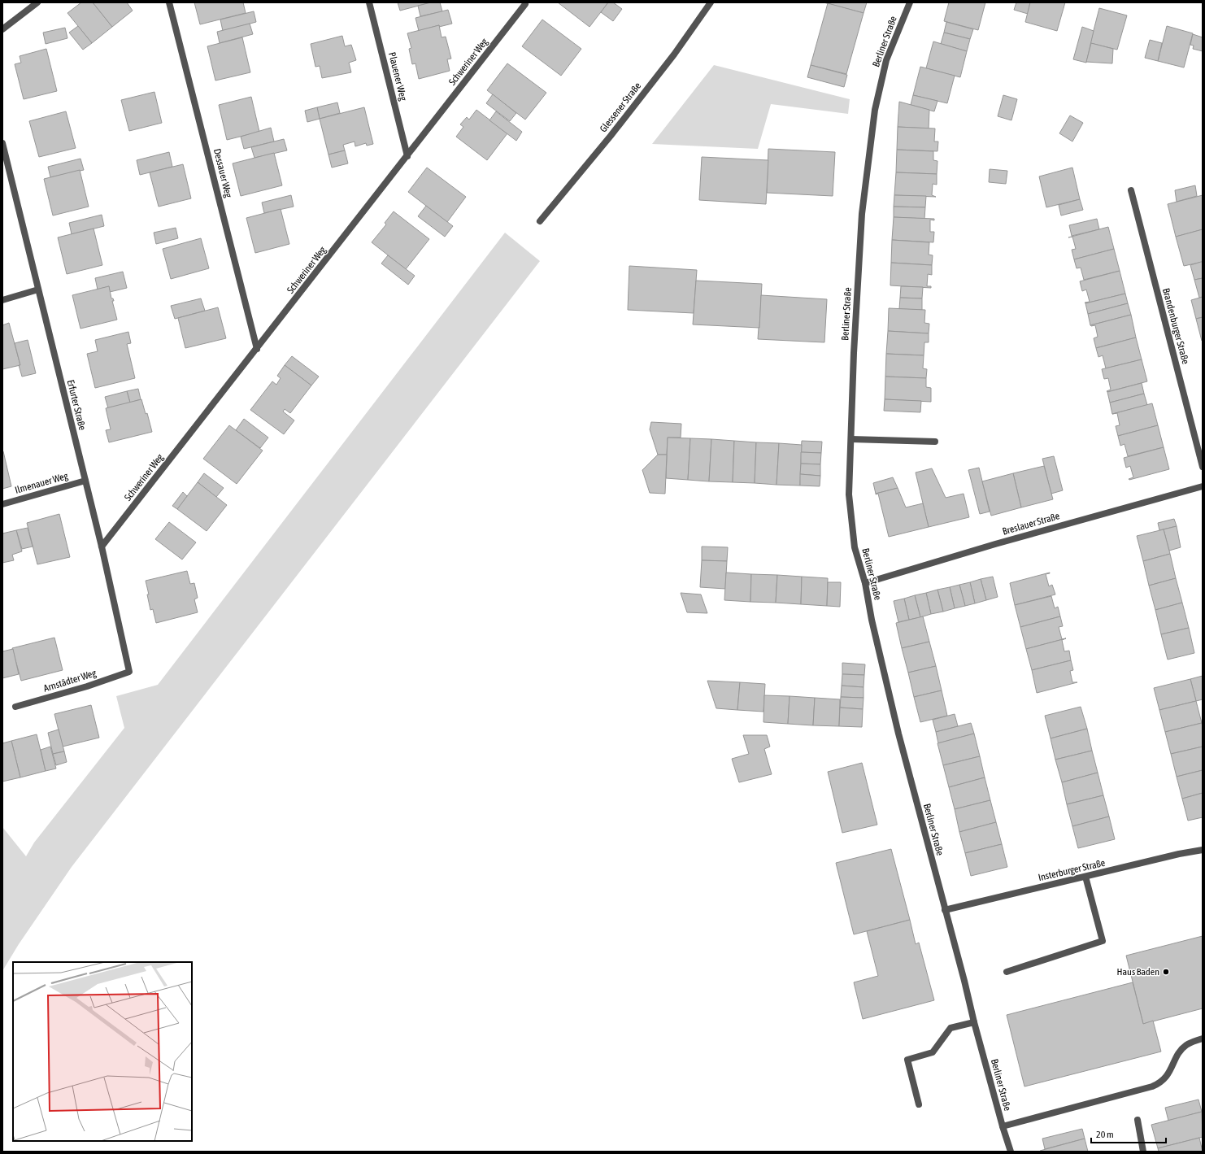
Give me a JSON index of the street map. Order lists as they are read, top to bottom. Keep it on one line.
{"streets":{"street":["Berliner Straße","Schweriner Weg","Plauener Weg","Glessener Straße","Dessauer Weg","Brandenburger Straße","Erfurter Straße","Ilmenauer Weg","Breslauer Straße","Arnstädter Weg","Insterburger Straße"]},"crossings":[["Berliner Straße","Breslauer Straße"],["Berliner Straße","Insterburger Straße"],["Schweriner Weg","Plauener Weg"],["Schweriner Weg","Dessauer Weg"],["Schweriner Weg","Erfurter Straße"],["Erfurter Straße","Ilmenauer Weg"],["Erfurter Straße","Arnstädter Weg"]],"places":["Haus Baden"],"scale_bar":"20 m"}
